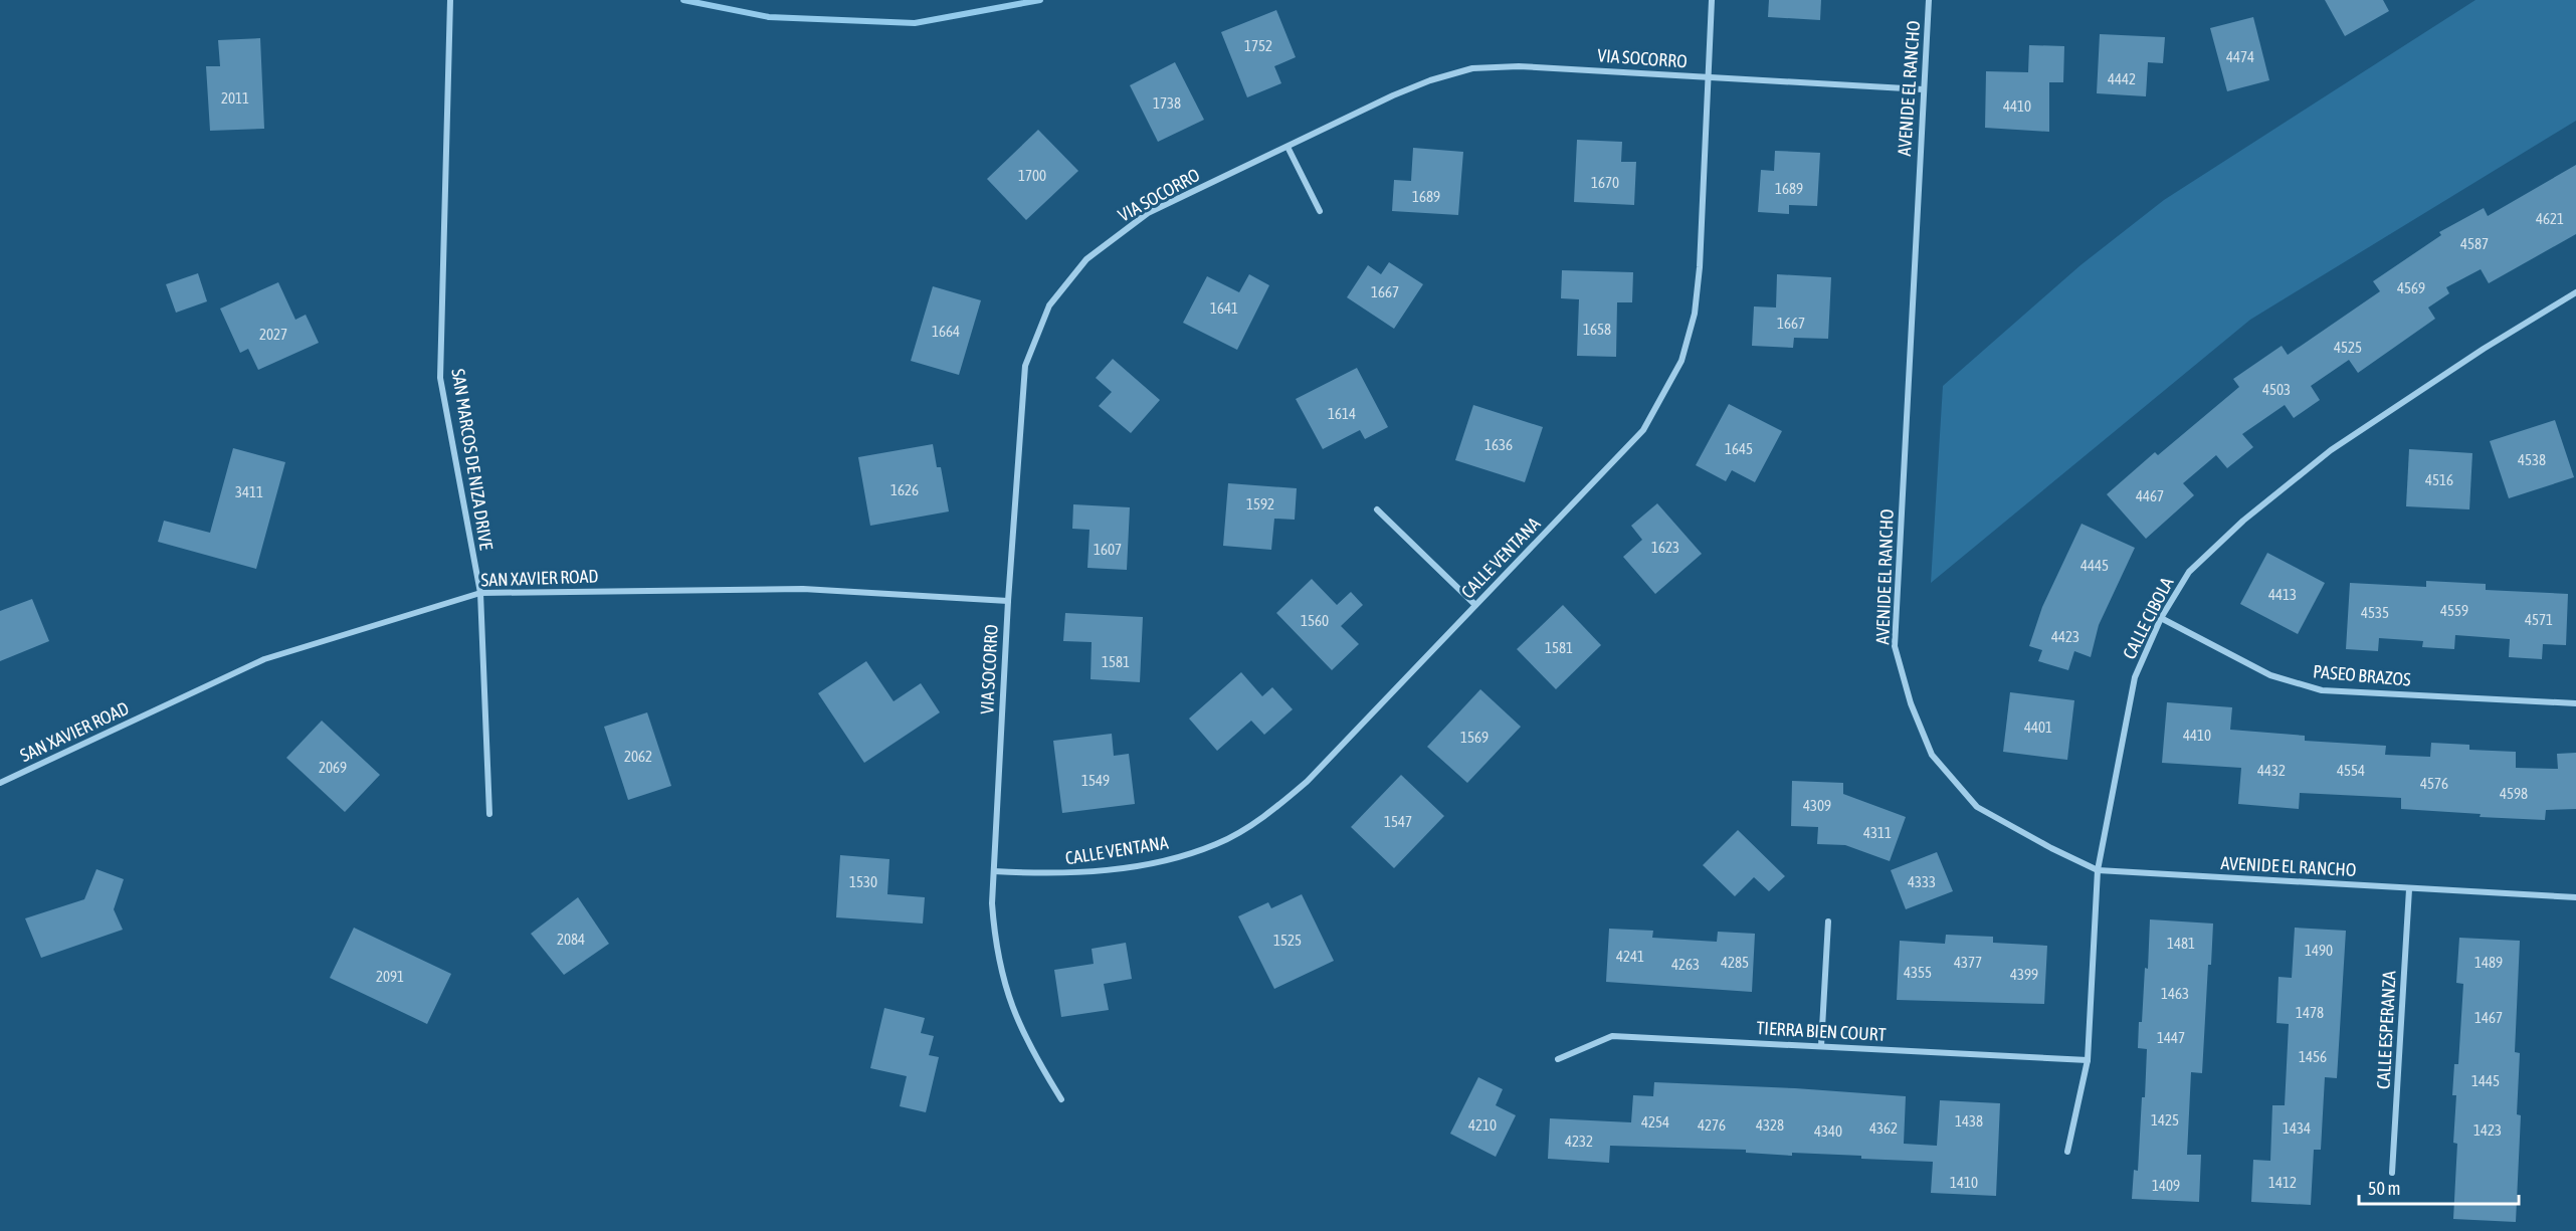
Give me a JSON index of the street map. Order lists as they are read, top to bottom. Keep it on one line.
{"streets":{"street":["VIA SOCORRO","AVENIDE EL RANCHO","SAN MARCOS DE NIZA DRIVE","CALLE VENTANA","SAN XAVIER ROAD","CALLE CIBOLA","PASEO BRAZOS","CALLE ESPERANZA","TIERRA BIEN COURT"]},"crossings":[["VIA SOCORRO","AVENIDE EL RANCHO"],["VIA SOCORRO","CALLE VENTANA"],["VIA SOCORRO","SAN XAVIER ROAD"],["AVENIDE EL RANCHO","CALLE CIBOLA"],["AVENIDE EL RANCHO","CALLE ESPERANZA"],["SAN MARCOS DE NIZA DRIVE","SAN XAVIER ROAD"],["CALLE CIBOLA","PASEO BRAZOS"],["CALLE CIBOLA","TIERRA BIEN COURT"]],"house_numbers":["1752","4474","4442","2011","1738","4410","1700","1670","1689","1689","4621","4587","4569","1667","1641","1667","1658","1664","2027","4525","4503","1614","1636","1645","4538","4516","1626","3411","4467","1592","1623","1607","4445","4413","4559","4535","4571","1560","4423","1581","1581","4401","4410","1569","2062","2069","4432","4554","1549","4576","4598","4309","1547","4311","1530","4333","2084","1525","1481","1490","4241","4285","4377","1489","4263","4355","4399","2091","1463","1478","1467","1447","1456","1445","1425","1438","4254","4210","4276","4328","4362","1434","1423","4340","4232","1410","1412","1409"],"scale_bar":"50 m"}
